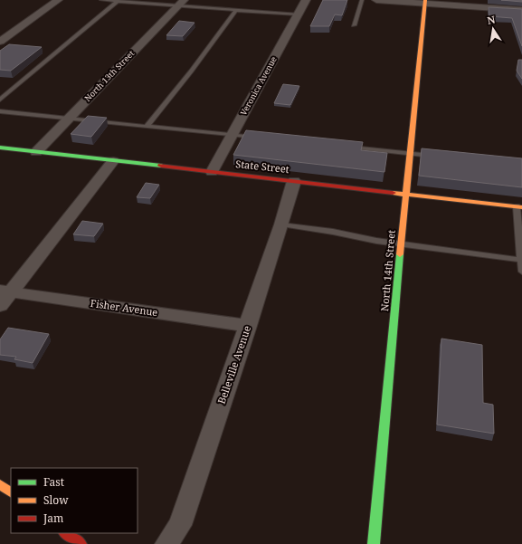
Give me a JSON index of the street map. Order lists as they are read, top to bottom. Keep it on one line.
{"streets":{"street":["North 13th Street","Veronica Avenue","State Street","North 14th Street","Fisher Avenue","Belleville Avenue"]},"crossings":[["North 13th Street","State Street"],["Veronica Avenue","State Street"],["State Street","North 14th Street"],["State Street","Belleville Avenue"],["Fisher Avenue","Belleville Avenue"]],"legend":["Fast","Slow","Jam"],"north":"top"}
